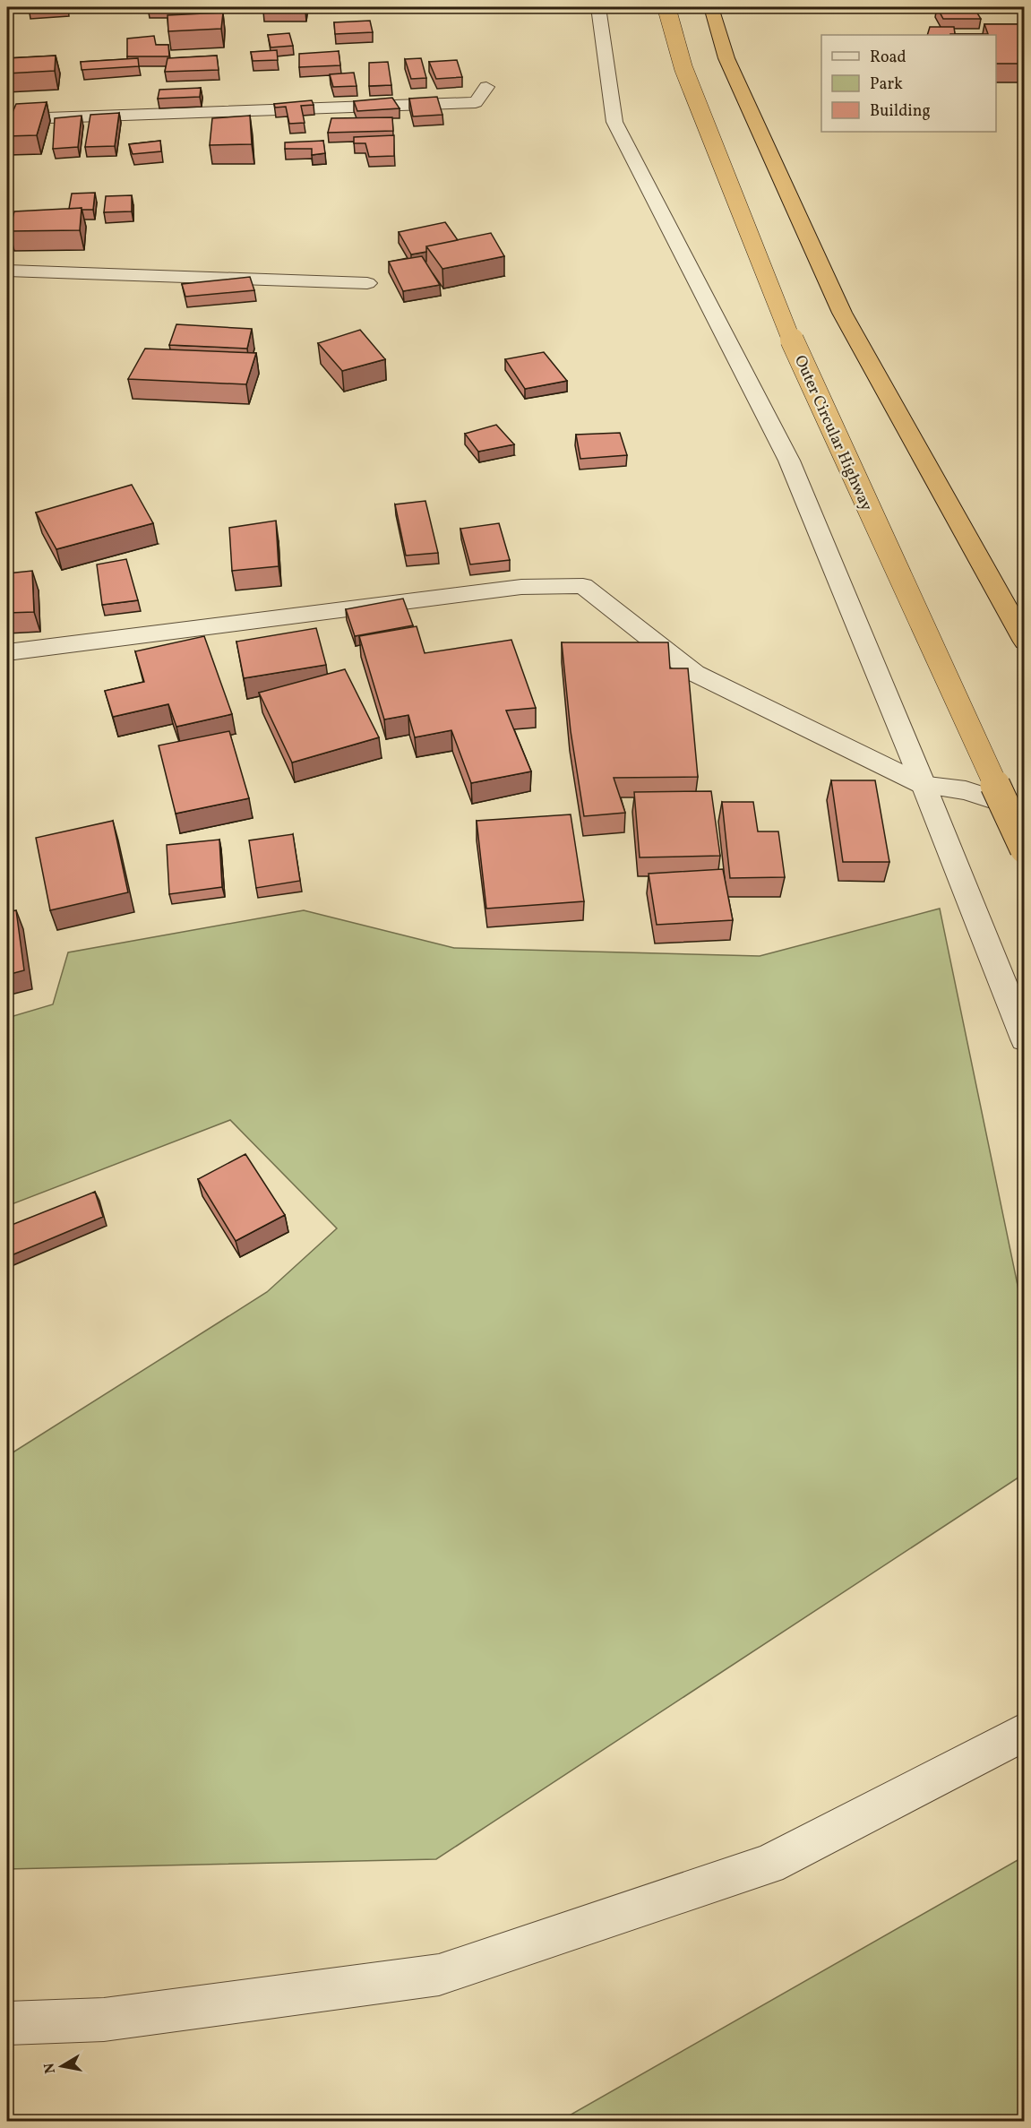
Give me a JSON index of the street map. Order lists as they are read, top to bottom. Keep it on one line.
{"streets":{"highway":["Outer Circular Highway"]},"legend":["Road","Park","Building"],"north":"left"}
